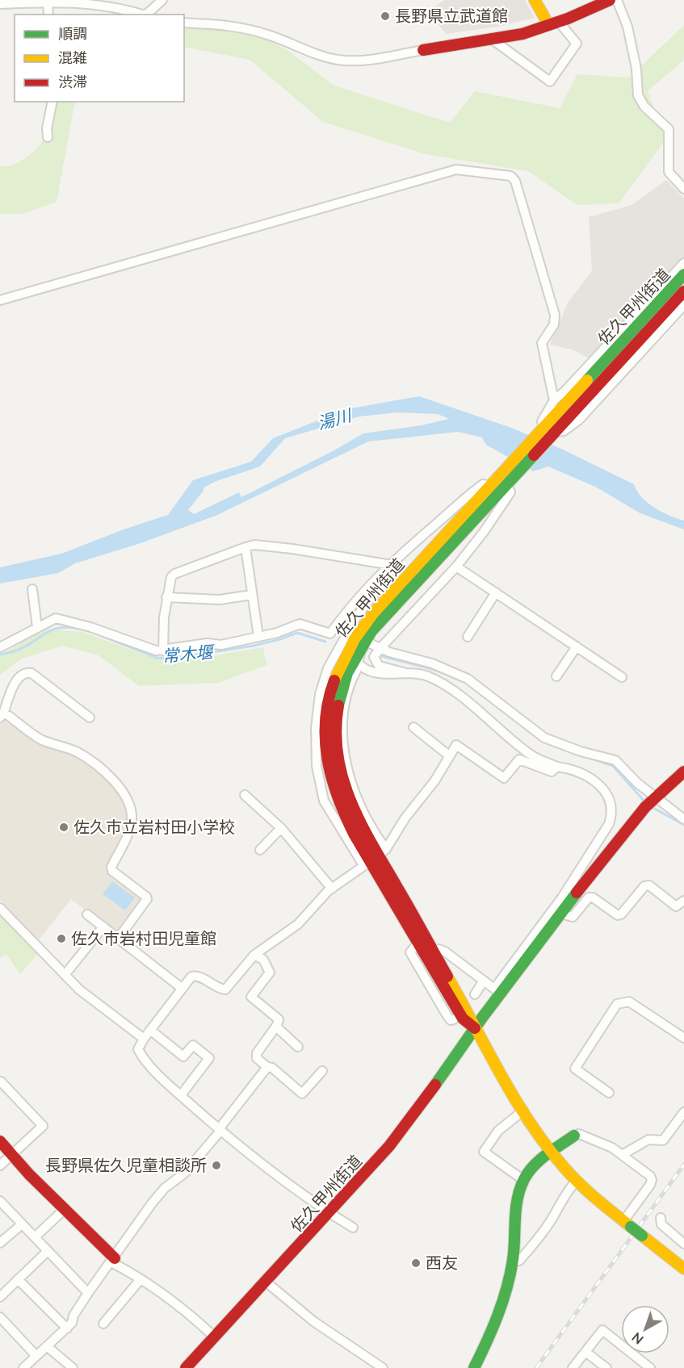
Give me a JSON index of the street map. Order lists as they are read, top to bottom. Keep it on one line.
{"streets":{"main road":["佐久甲州街道"]},"water":["湯川","常木堰"],"places":["長野県立武道館","佐久市立岩村田小学校","佐久市岩村田児童館","長野県佐久児童相談所","西友"],"legend":["順調","混雑","渋滞"],"north":"bottom left"}
